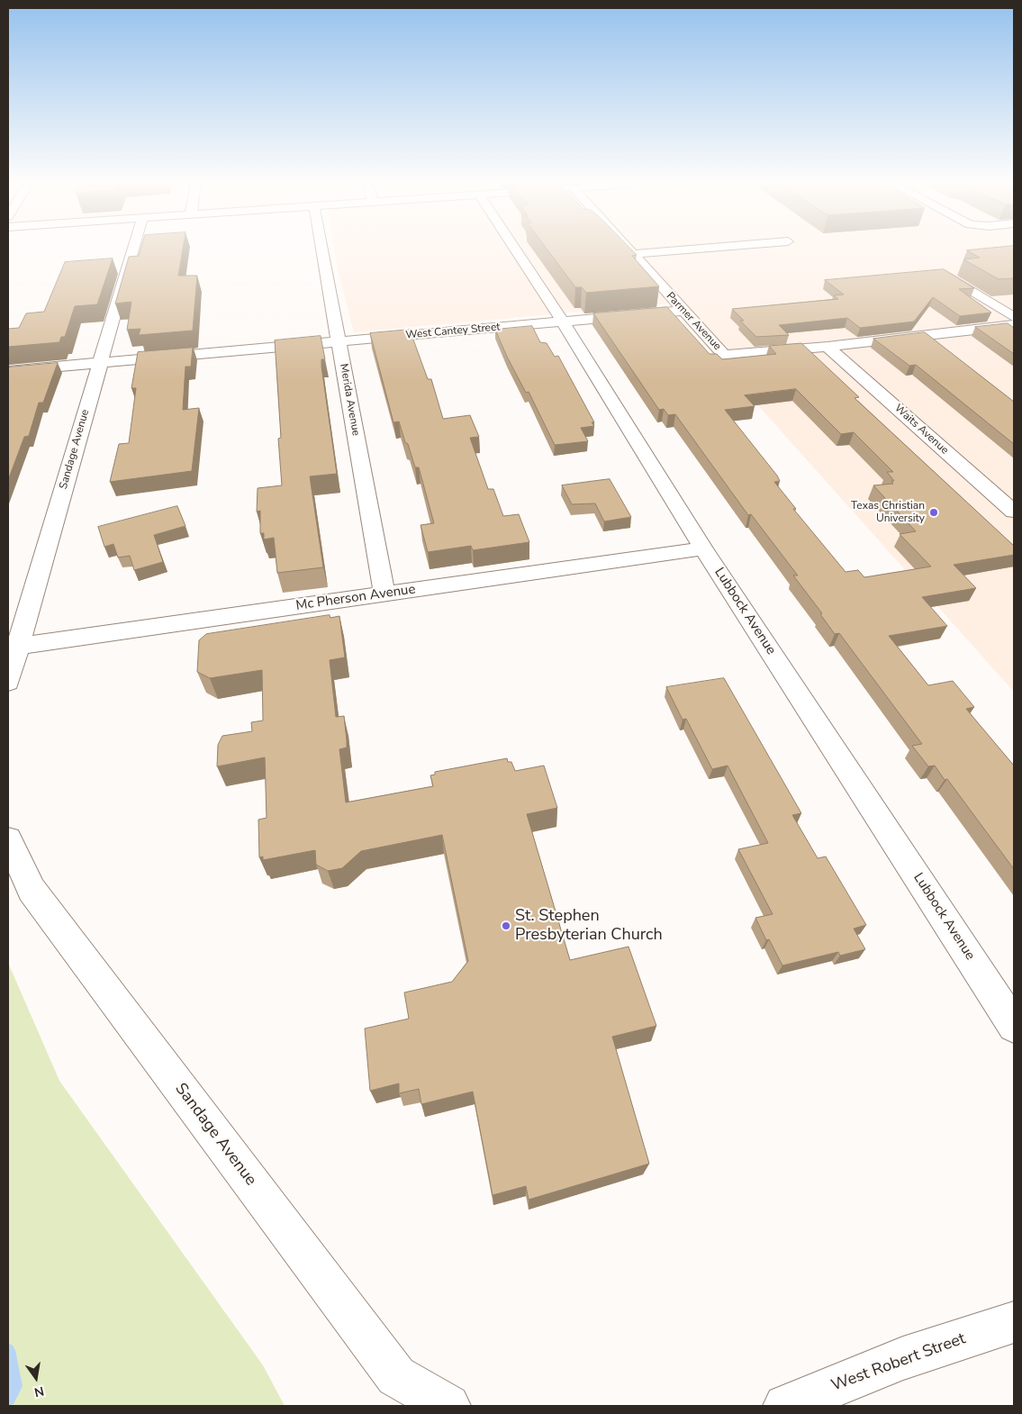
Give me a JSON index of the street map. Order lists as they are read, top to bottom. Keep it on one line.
{"streets":{"street":["Parmer Avenue","West Cantey Street","Merida Avenue","Waits Avenue","Sandage Avenue","Mc Pherson Avenue","Lubbock Avenue","West Robert Street"]},"crossings":[["Parmer Avenue","West Cantey Street"],["Parmer Avenue","Waits Avenue"],["West Cantey Street","Merida Avenue"],["West Cantey Street","Sandage Avenue"],["West Cantey Street","Lubbock Avenue"],["Merida Avenue","Mc Pherson Avenue"],["Sandage Avenue","Mc Pherson Avenue"],["Mc Pherson Avenue","Lubbock Avenue"]],"places":["Texas Christian University","St. Stephen Presbyterian Church"],"north":"bottom"}
